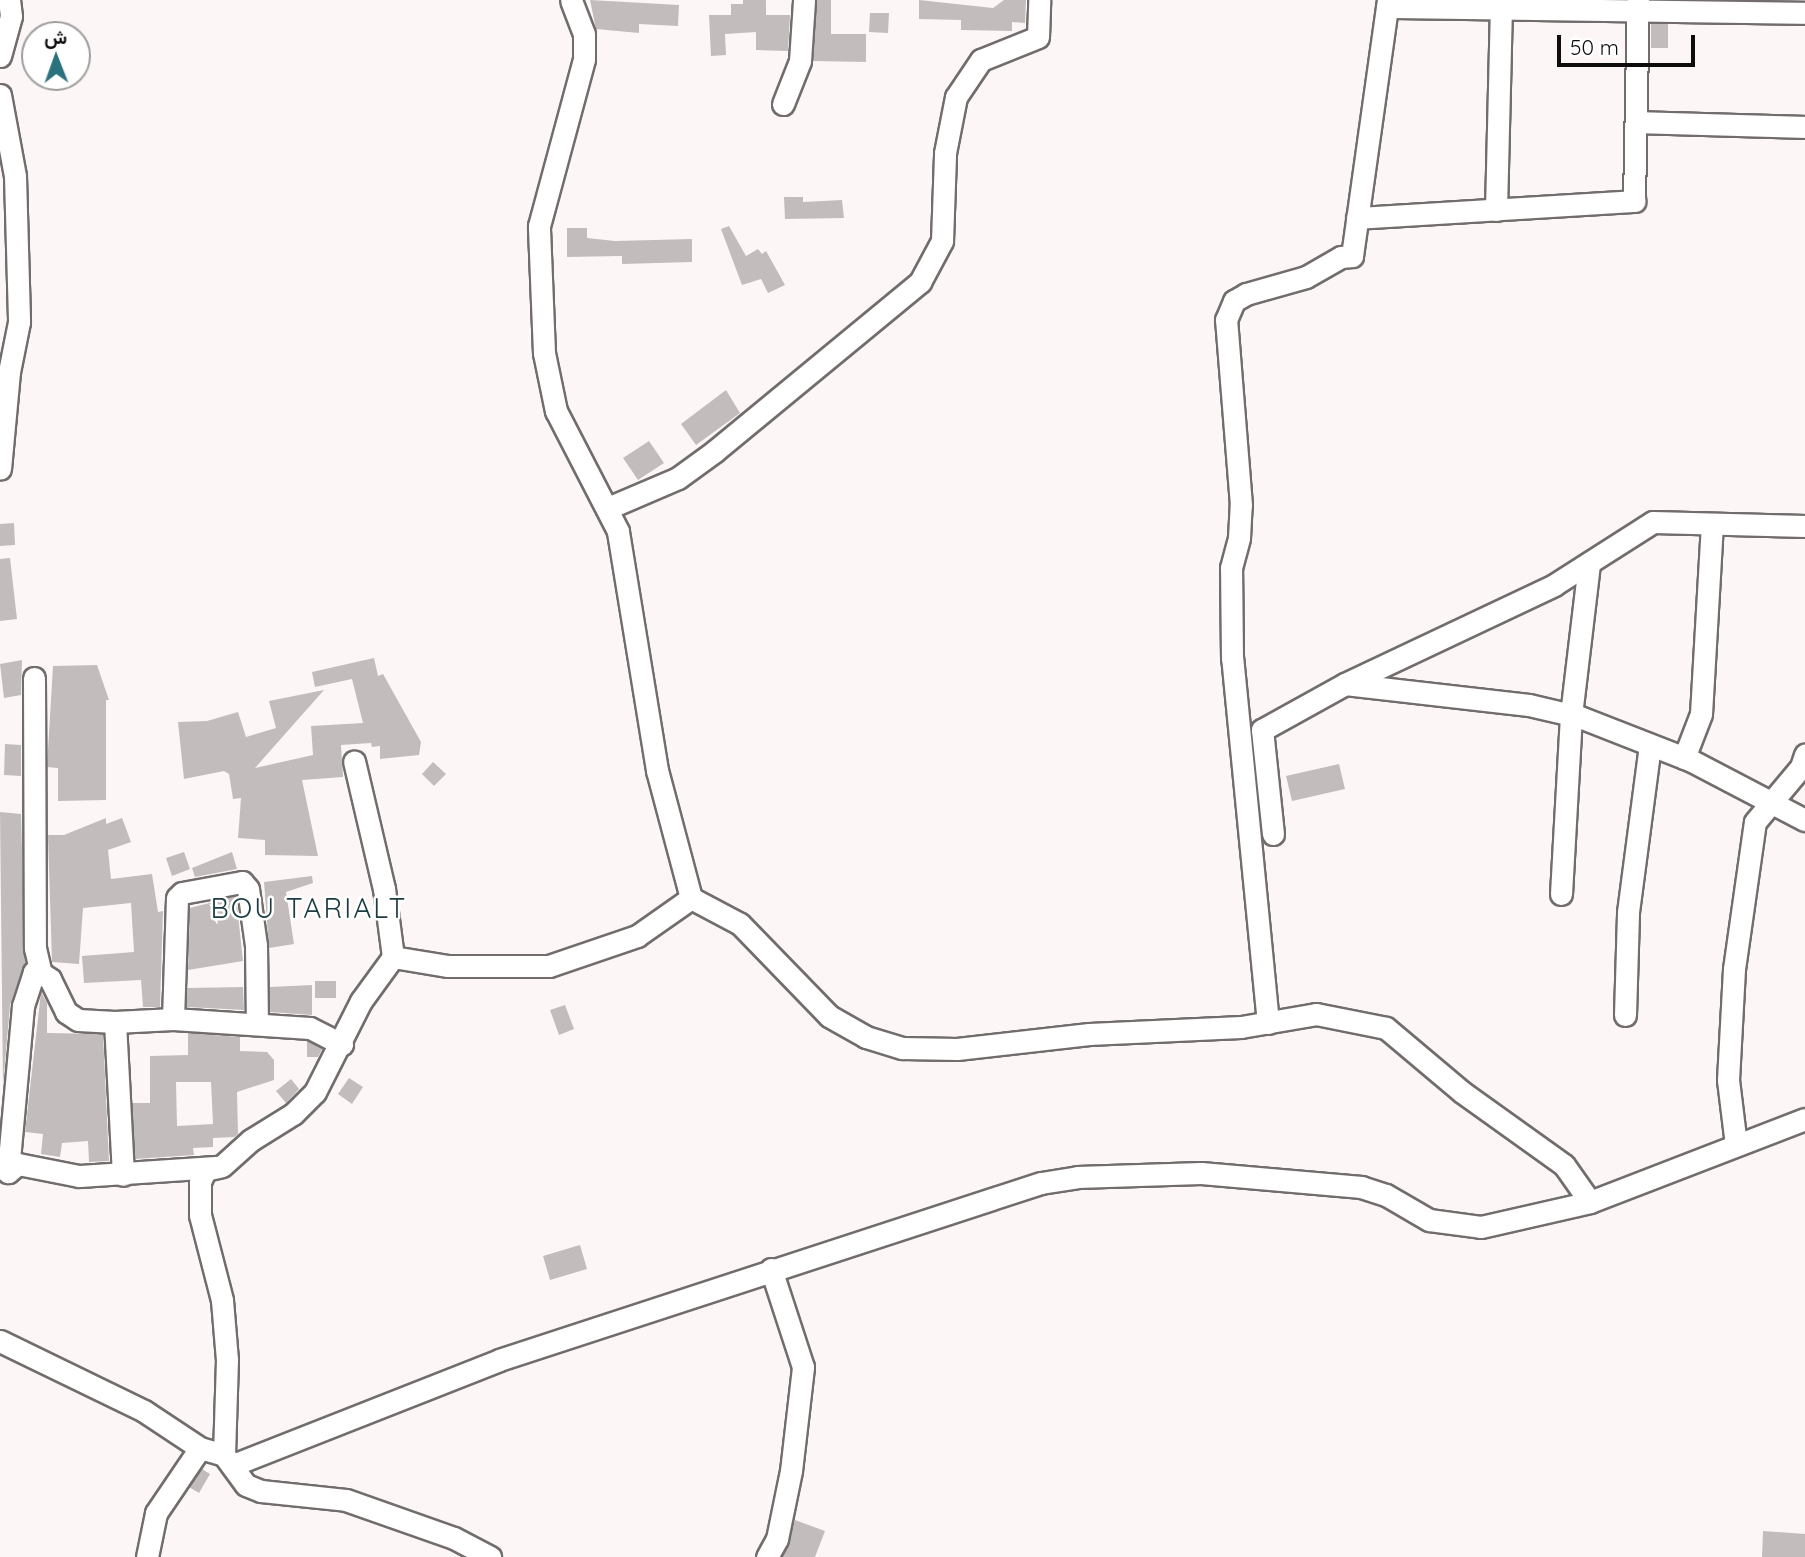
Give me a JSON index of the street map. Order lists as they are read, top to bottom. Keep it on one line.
{"districts":["BOU TARIALT"],"scale_bar":"50 m","north":"top"}
